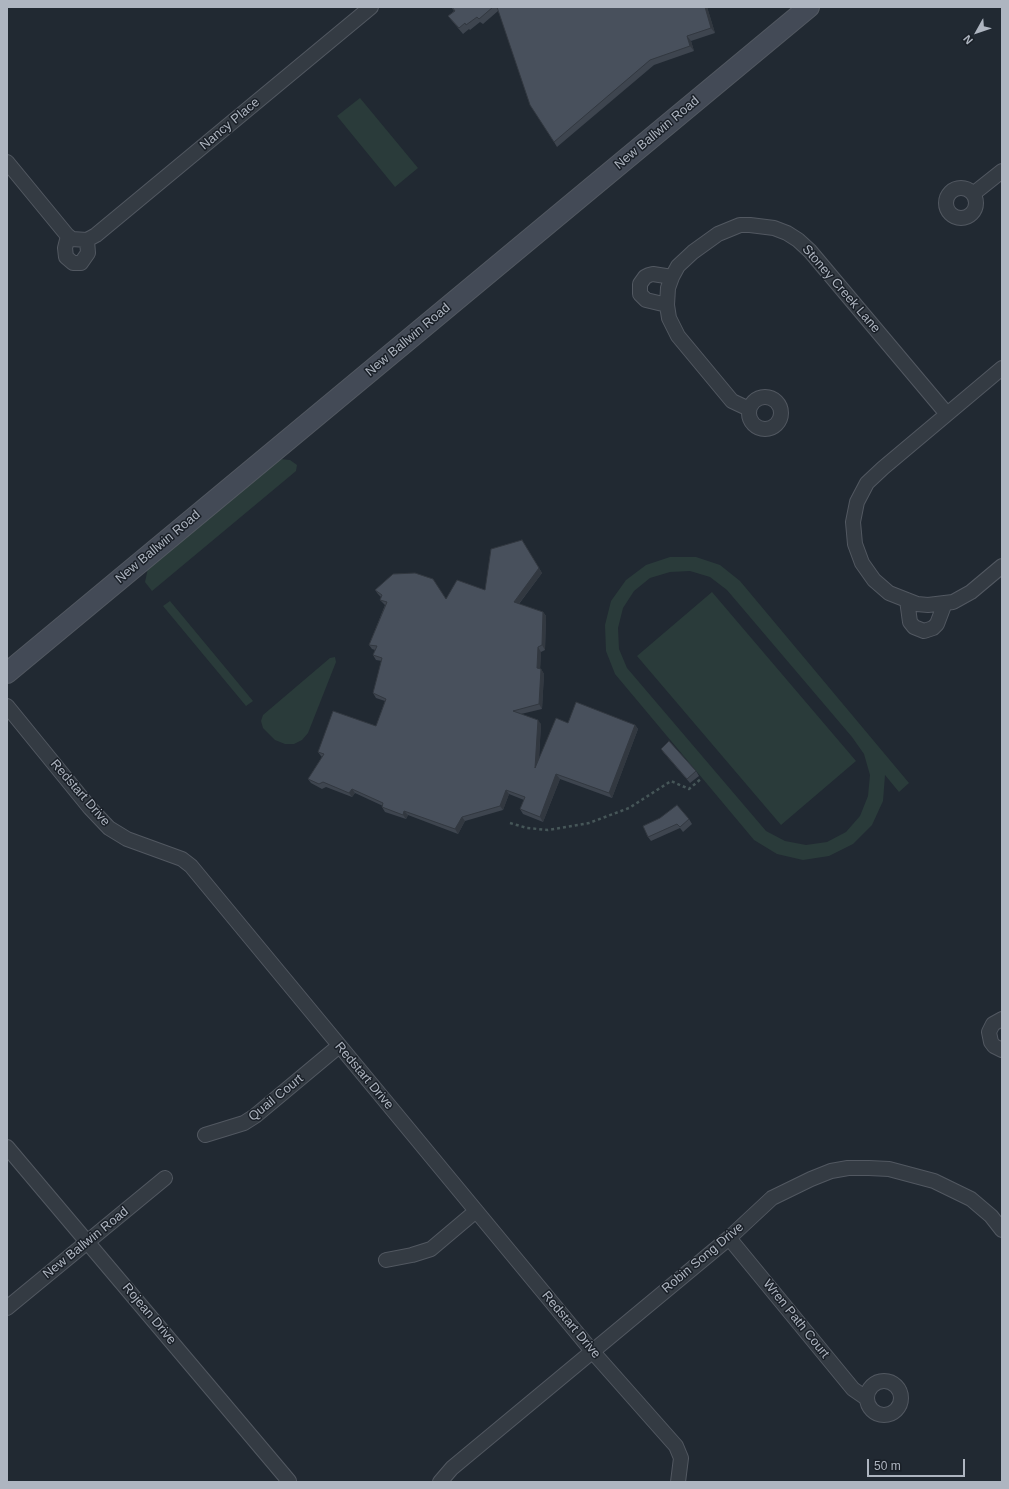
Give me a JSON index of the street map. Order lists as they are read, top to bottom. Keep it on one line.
{"streets":{"main road":["New Ballwin Road"],"street":["Nancy Place","Stoney Creek Lane","Redstart Drive","Quail Court","Robin Song Drive","Rojean Drive","Wren Path Court"]},"crossings":[["New Ballwin Road","Rojean Drive"],["Redstart Drive","Quail Court"],["Redstart Drive","Robin Song Drive"],["Robin Song Drive","Wren Path Court"]],"scale_bar":"50 m","north":"bottom left"}
